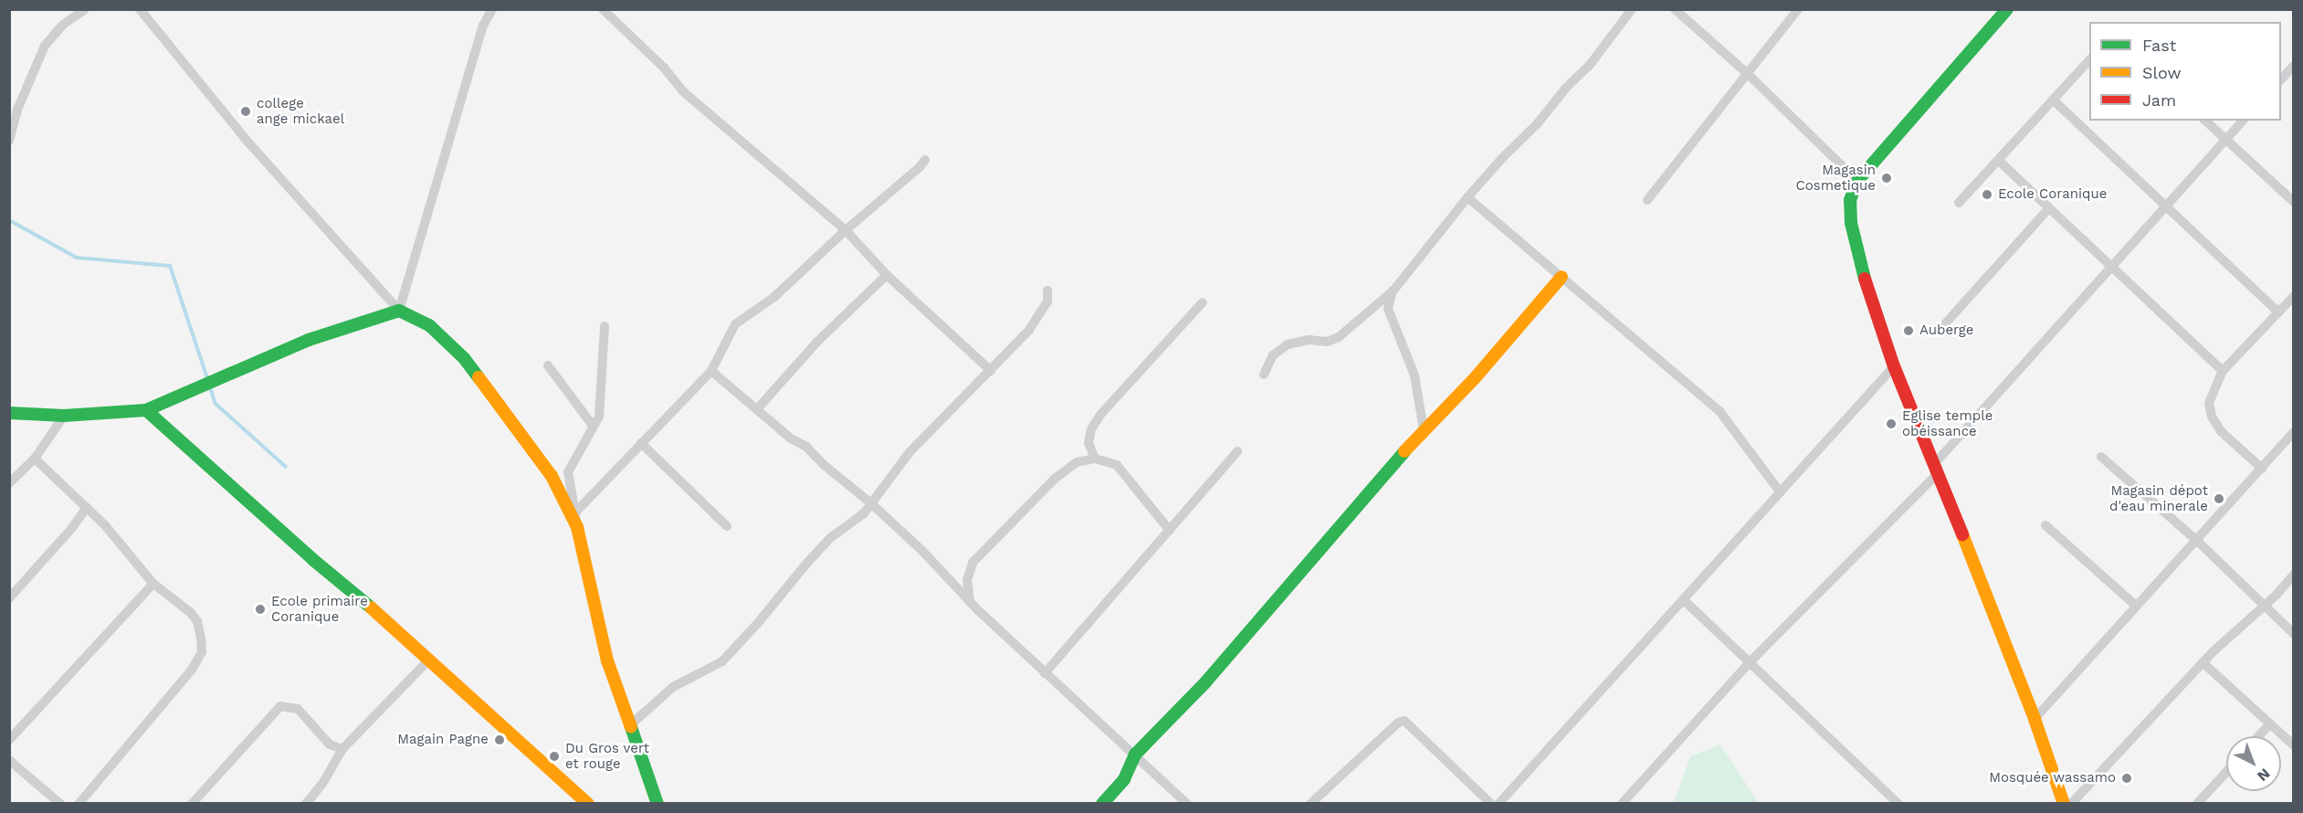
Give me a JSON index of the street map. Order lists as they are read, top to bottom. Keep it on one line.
{"places":["college ange mickael","Magasin Cosmetique","Ecole Coranique","Auberge","Eglise temple obéissance","Magasin dépot d'eau minerale","Ecole primaire Coranique","Magain Pagne","Du Gros vert et rouge","Mosquée wassamo"],"legend":["Fast","Slow","Jam"],"north":"bottom right"}
